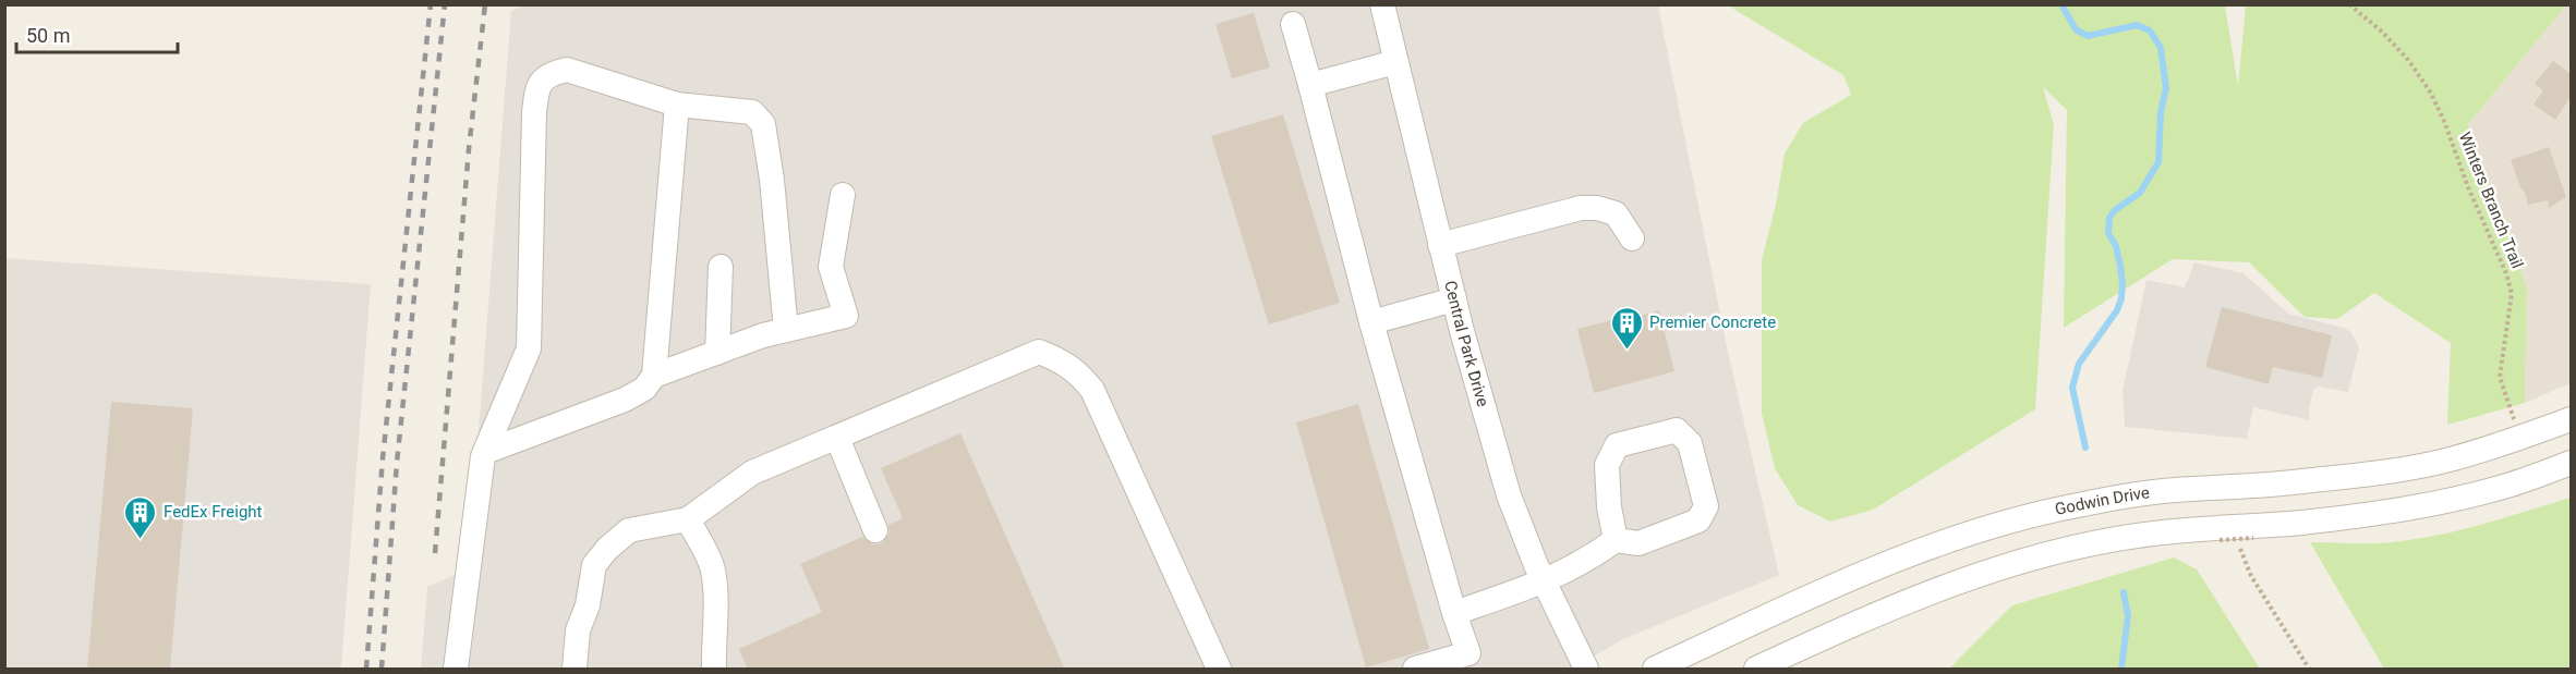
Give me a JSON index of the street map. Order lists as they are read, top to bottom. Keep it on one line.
{"streets":{"street":["Central Park Drive","Godwin Drive"],"path":["Winters Branch Trail"]},"crossings":[["Winters Branch Trail","Godwin Drive"]],"places":{"building":["Premier Concrete","FedEx Freight"]},"scale_bar":"50 m"}
